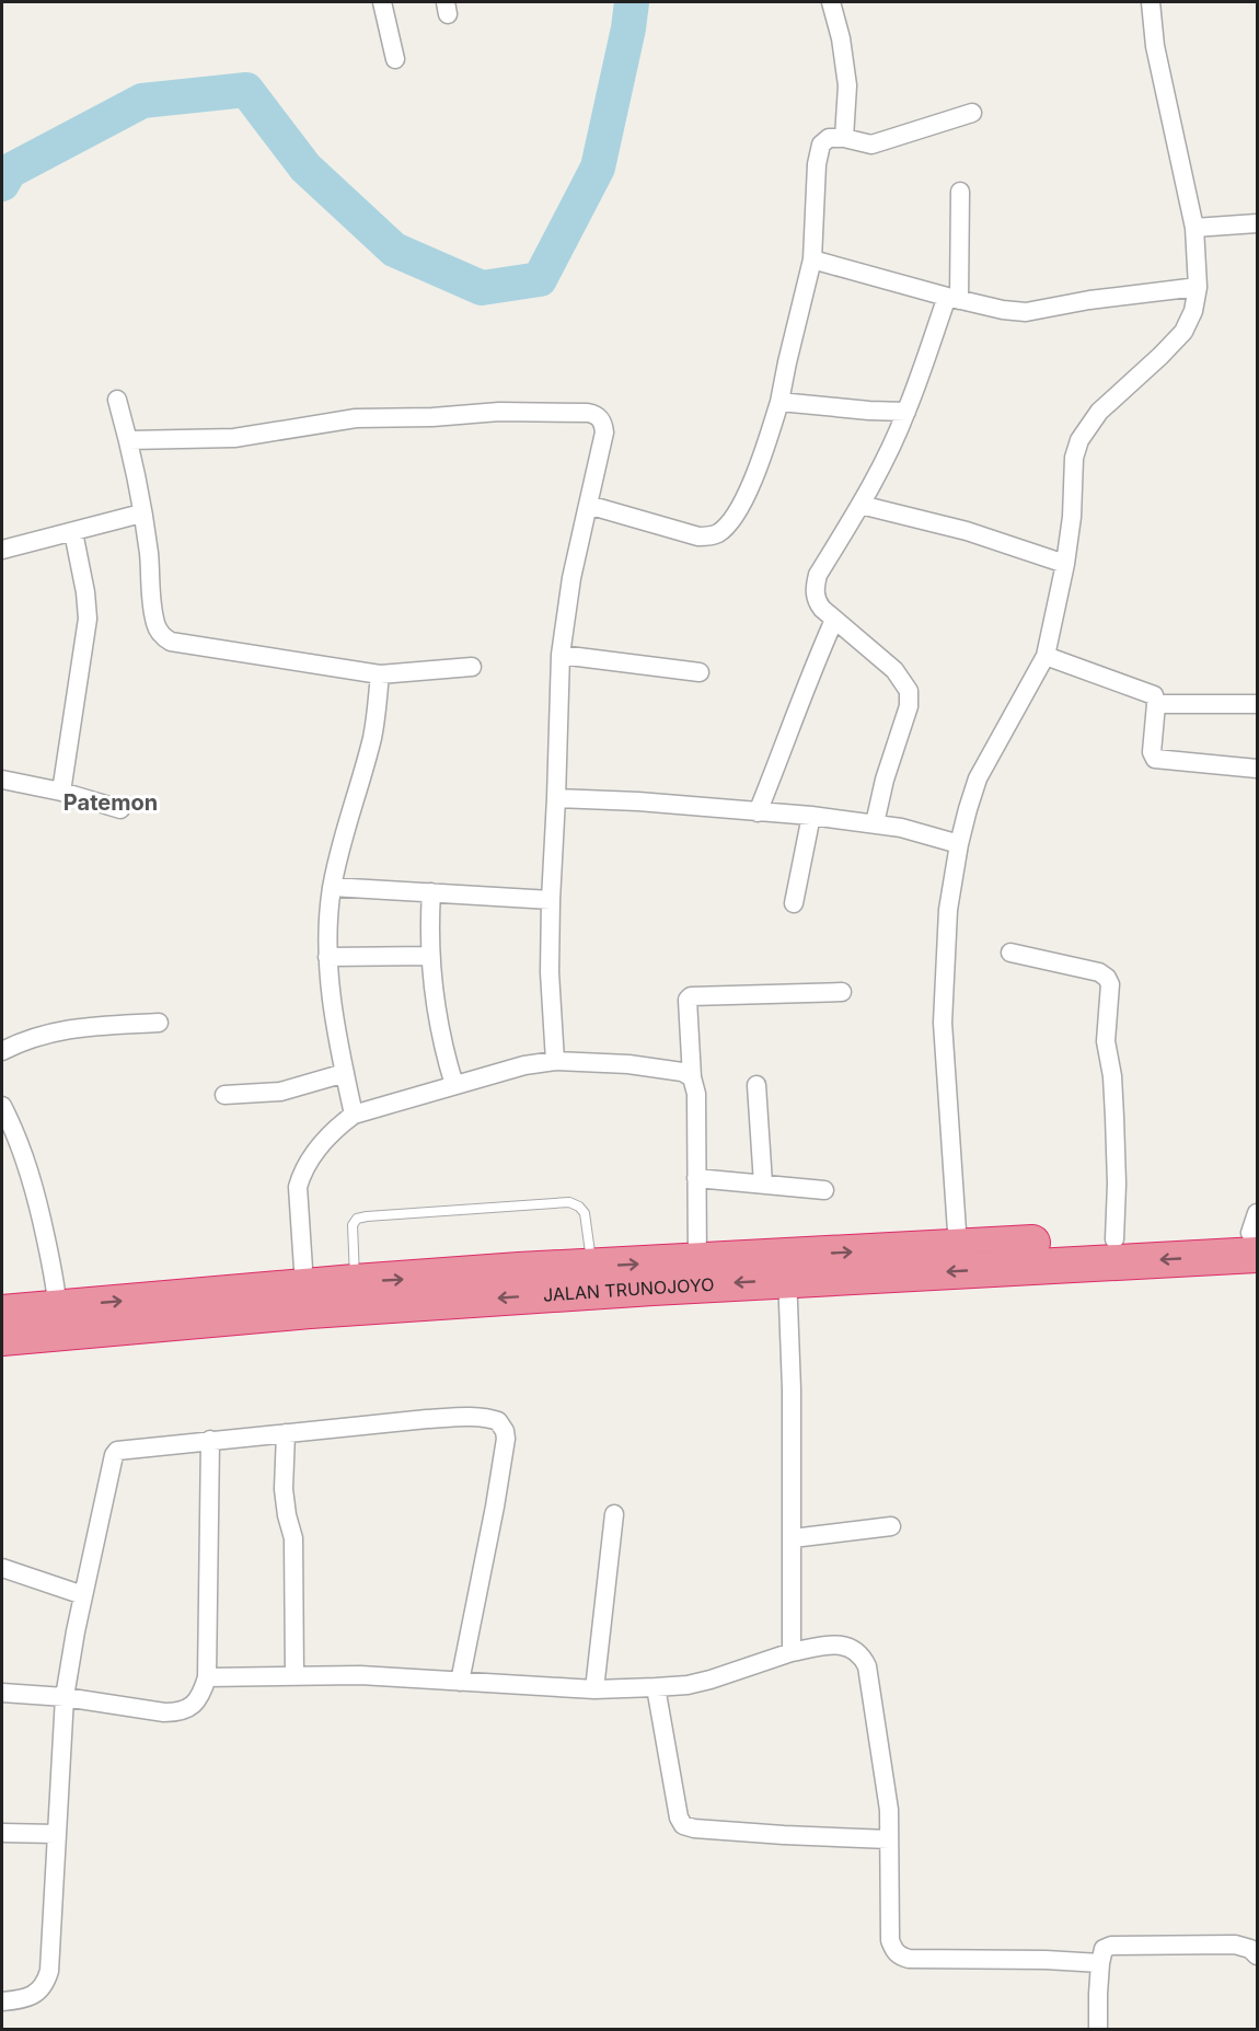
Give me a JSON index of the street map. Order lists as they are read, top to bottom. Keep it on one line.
{"streets":{"highway":["JALAN TRUNOJOYO"]},"districts":["Patemon"]}
